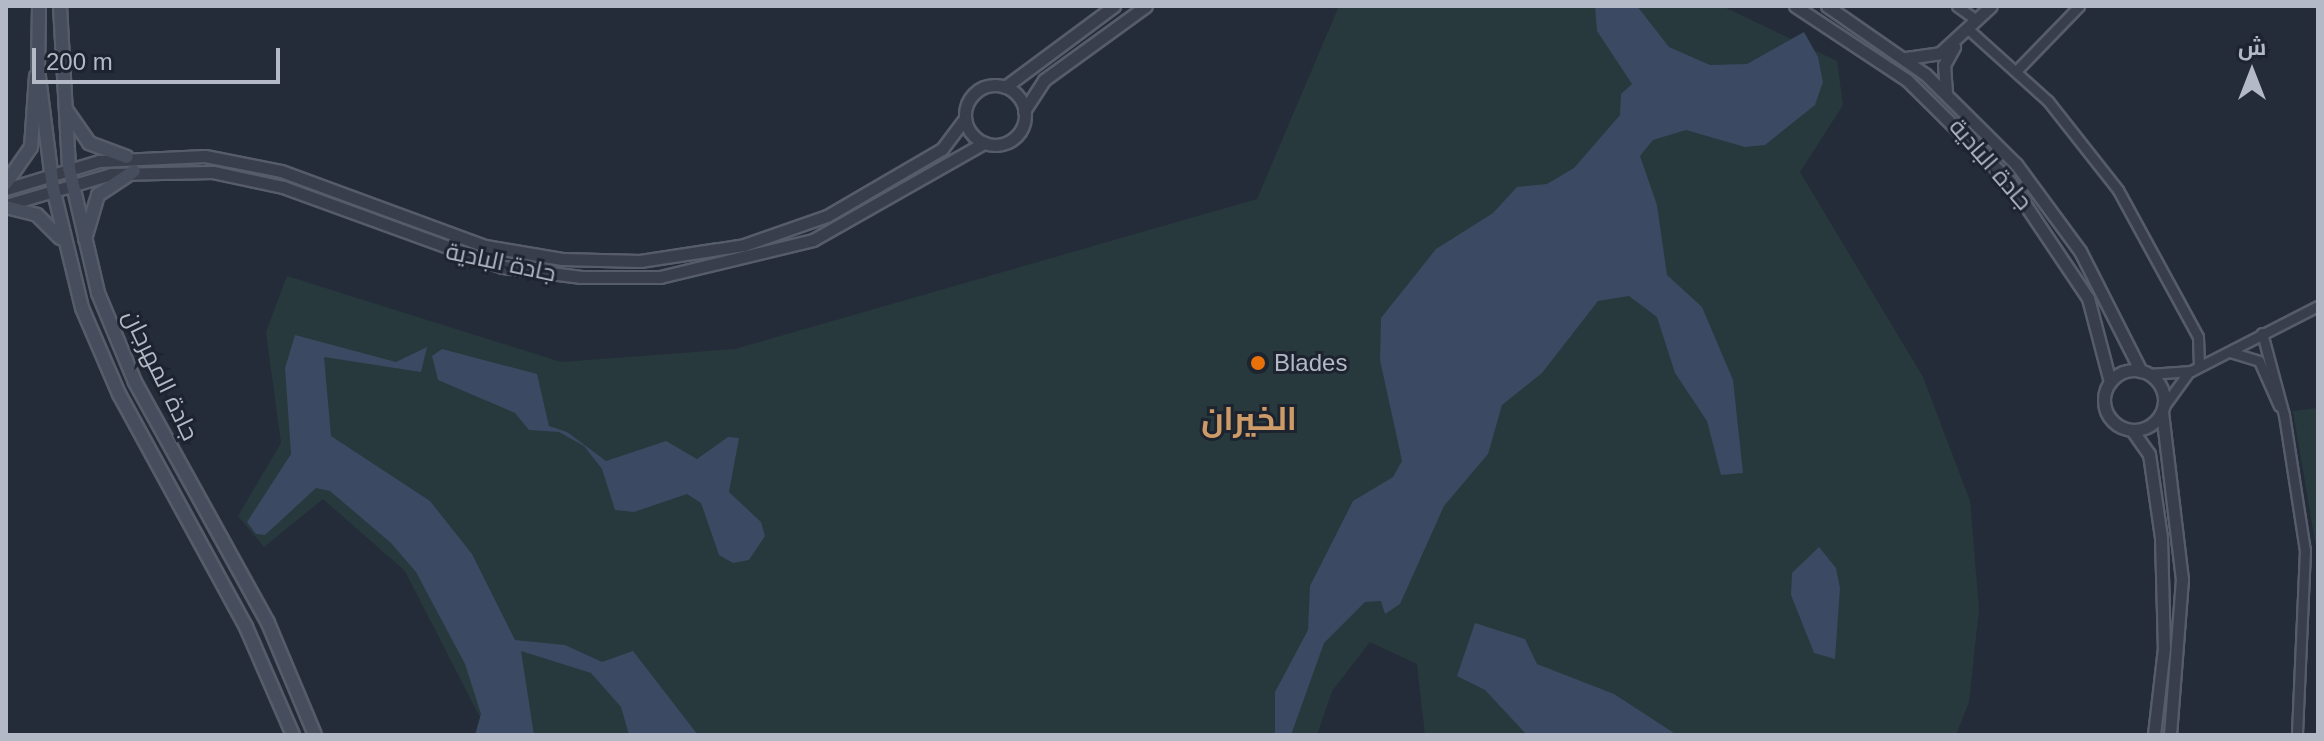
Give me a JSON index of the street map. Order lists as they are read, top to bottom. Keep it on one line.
{"streets":{"main road":["جادة المهرجان"],"street":["جادة البادية"]},"crossings":[["جادة البادية","جادة المهرجان"]],"districts":["الخيران"],"places":["Blades"],"scale_bar":"200 m","north":"top"}
